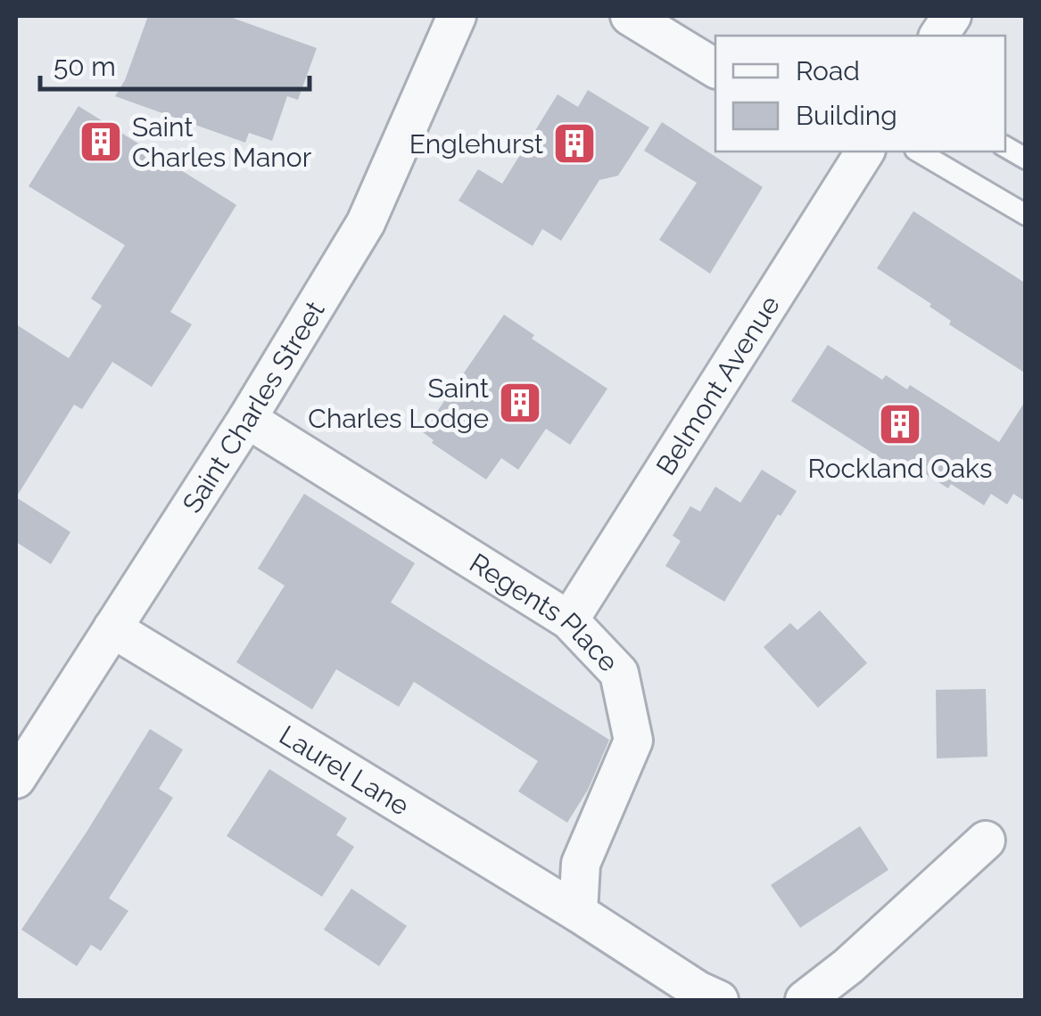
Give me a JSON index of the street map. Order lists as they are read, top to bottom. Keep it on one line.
{"streets":{"street":["Belmont Avenue","Saint Charles Street","Regents Place","Laurel Lane"]},"crossings":[["Belmont Avenue","Regents Place"],["Saint Charles Street","Regents Place"],["Saint Charles Street","Laurel Lane"],["Regents Place","Laurel Lane"]],"places":{"building":["Saint Charles Manor","Englehurst","Saint Charles Lodge","Rockland Oaks"]},"legend":["Road","Building"],"scale_bar":"50 m"}
